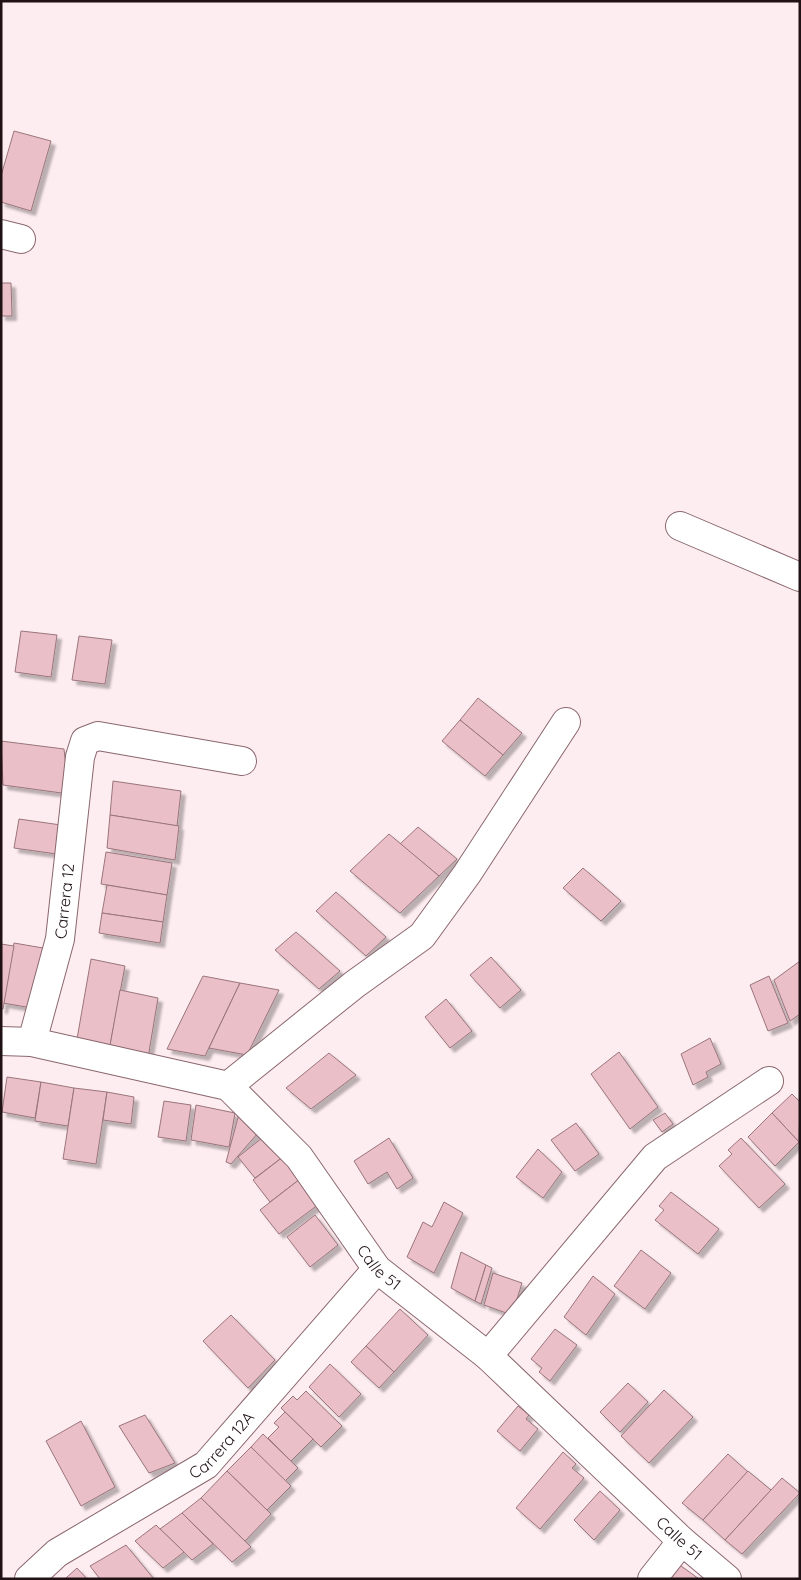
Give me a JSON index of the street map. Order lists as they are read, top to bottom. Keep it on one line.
{"streets":{"street":["Carrera 12","Calle 51","Carrera 12A"]},"crossings":[["Calle 51","Carrera 12A"]]}
